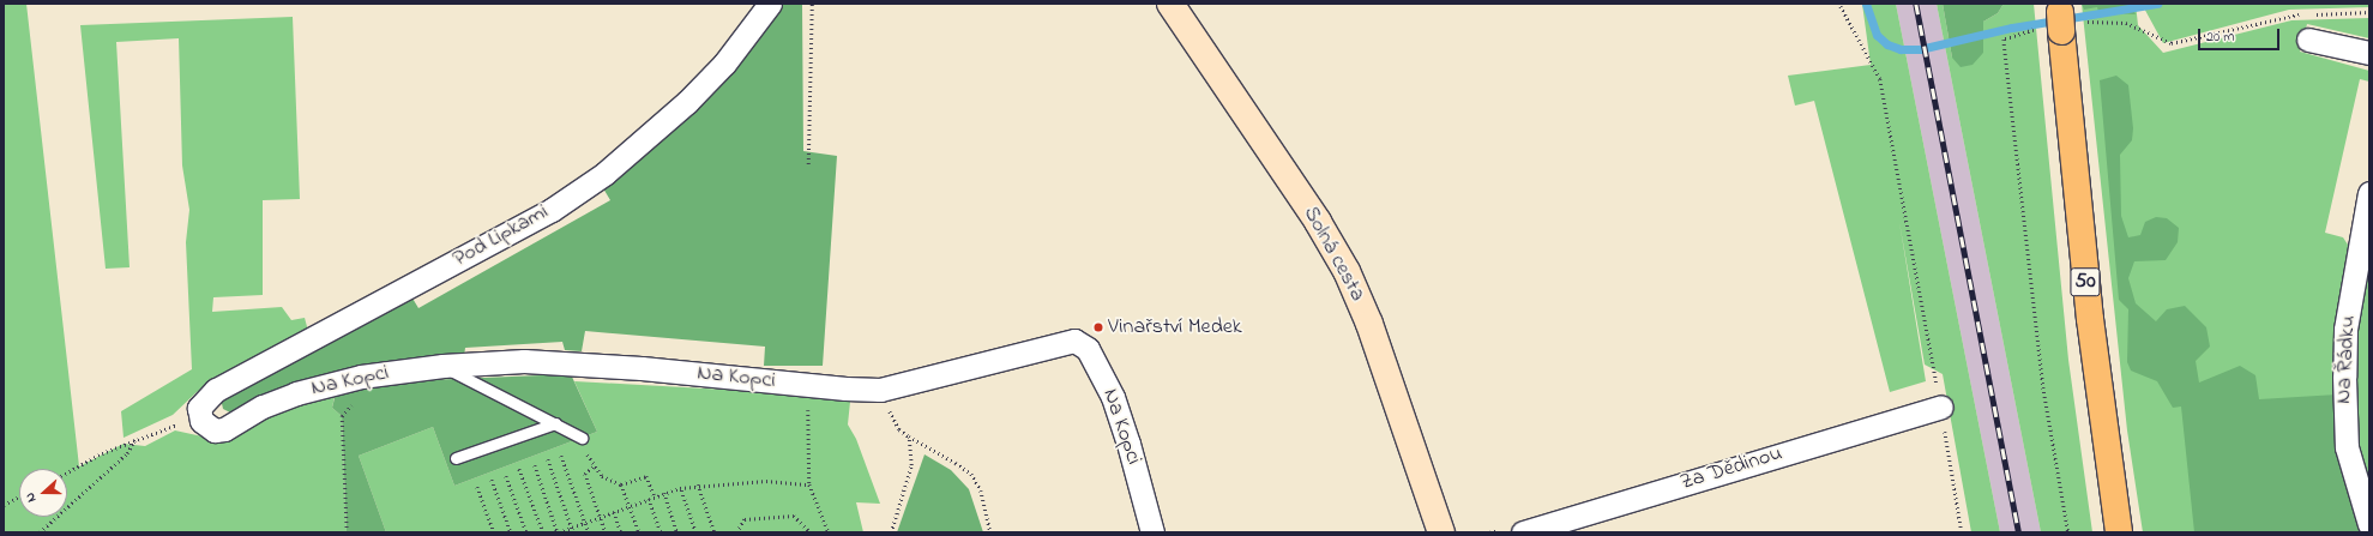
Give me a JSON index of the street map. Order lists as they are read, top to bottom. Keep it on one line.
{"streets":{"main road":["50"],"street":["Pod Lipkami","Solná cesta","Na Řádku","Na Kopci","Za Dědinou"]},"crossings":[["Pod Lipkami","Na Kopci"]],"places":["Vinařství Medek"],"scale_bar":"20 m","north":"left"}
